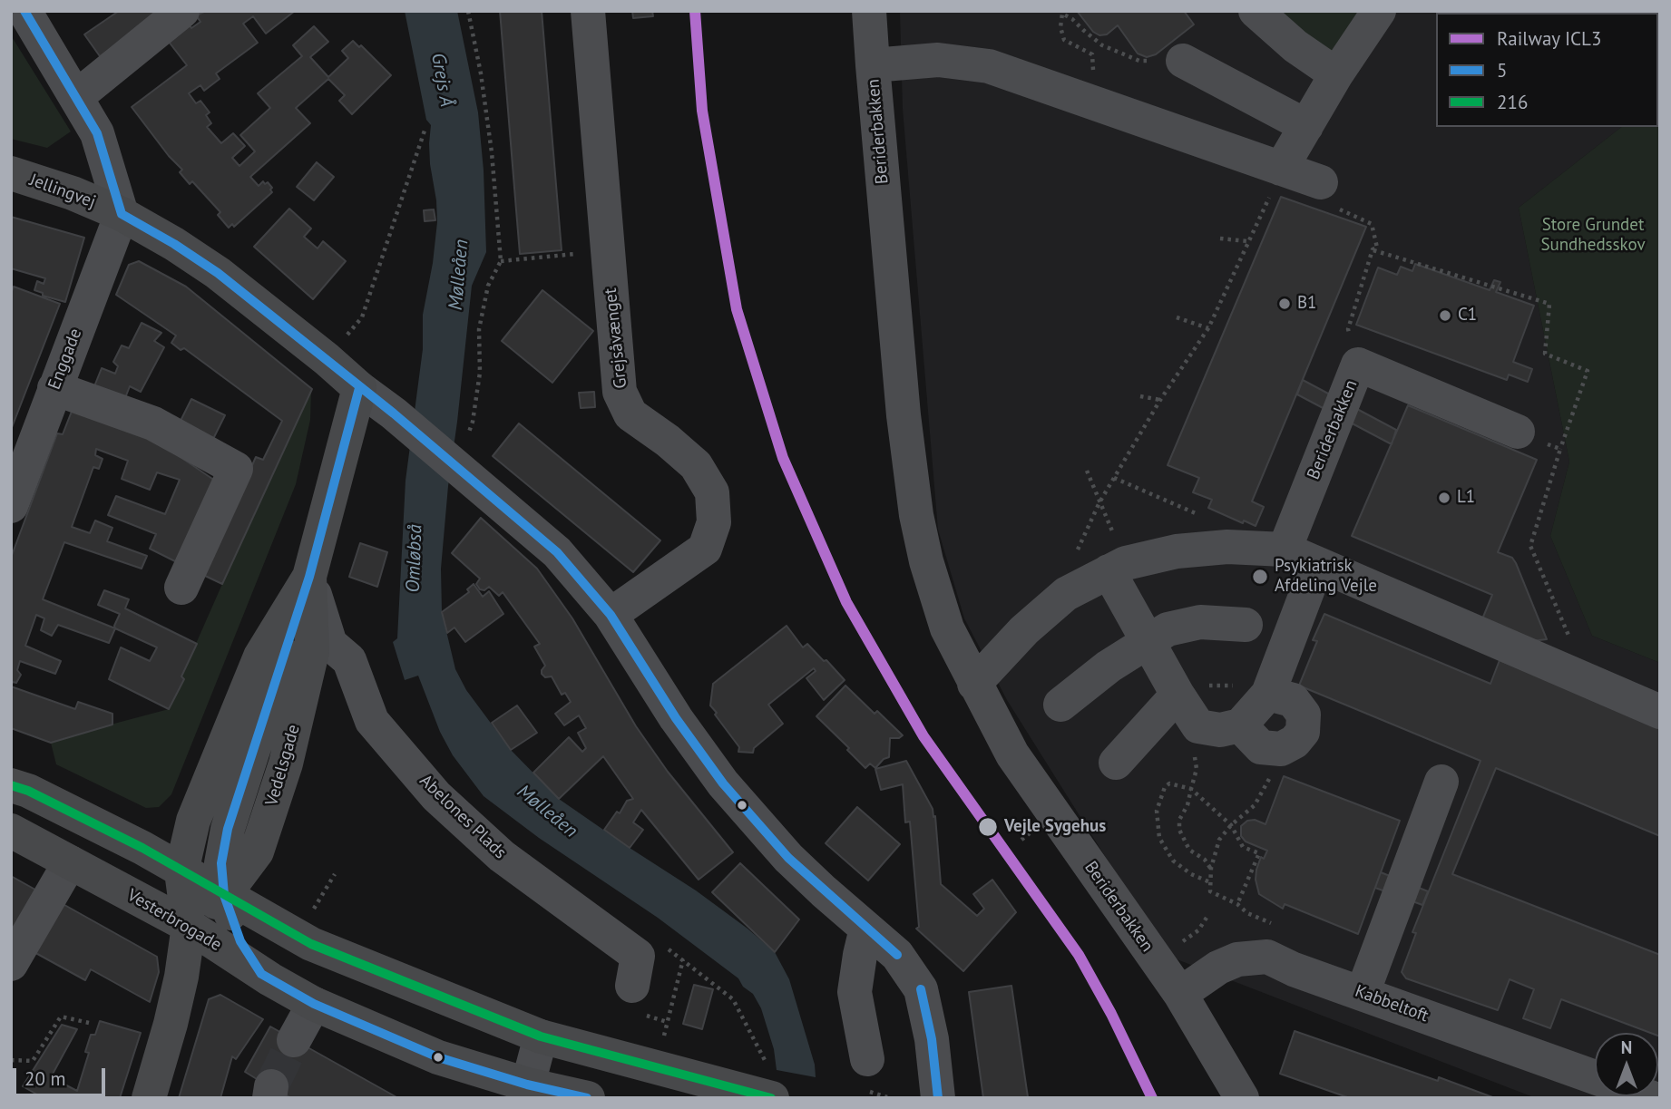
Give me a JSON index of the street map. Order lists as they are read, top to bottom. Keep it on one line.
{"streets":{"main road":["Jellingvej","Vesterbrogade"],"street":["Beriderbakken","Grejsåvænget","Enggade","Abelones Plads","Kabbeltoft"]},"crossings":[["Beriderbakken","Kabbeltoft"],["Jellingvej","Enggade"]],"water":["Grejs Å","Mølleåen","Omløbså"],"parks":["Store Grundet Sundhedsskov"],"places":["B1","C1","L1","Psykiatrisk Afdeling Vejle","Vejle Sygehus"],"lines":["rail line ICL3","transit line 5","transit line 216"],"legend":["Railway ICL3","5","216"],"scale_bar":"20 m","north":"top"}
